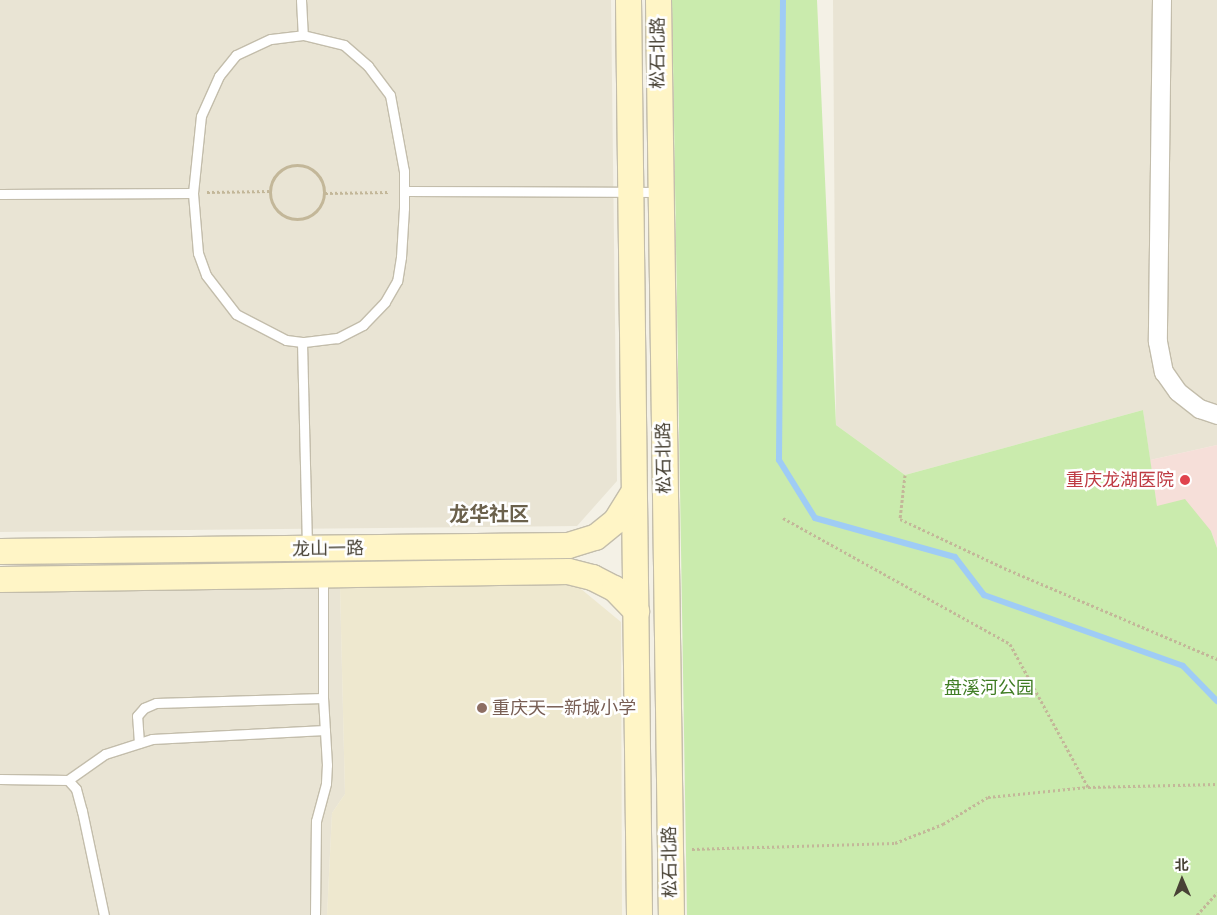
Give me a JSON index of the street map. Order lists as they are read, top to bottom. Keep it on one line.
{"streets":{"main road":["松石北路","龙山一路"]},"crossings":[["松石北路","龙山一路"]],"districts":["龙华社区"],"parks":["盘溪河公园"],"places":["重庆龙湖医院","重庆天一新城小学"],"north":"top"}
